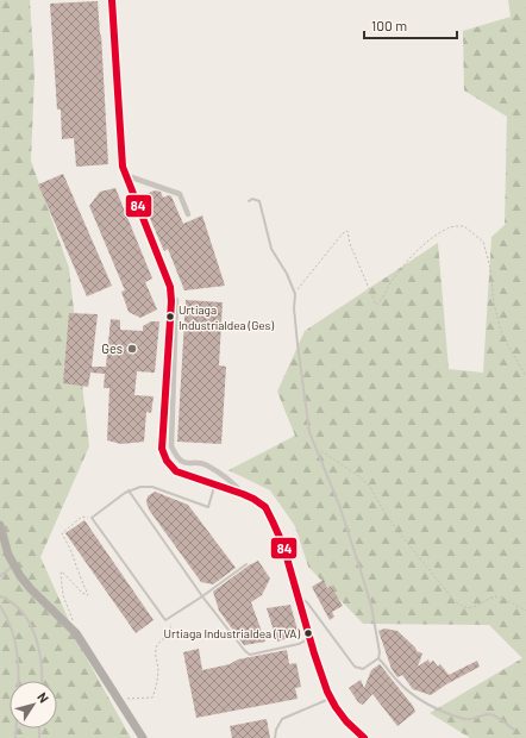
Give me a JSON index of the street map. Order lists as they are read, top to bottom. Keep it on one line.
{"places":["Urtiaga Industrialdea (Ges)","Ges","Urtiaga Industrialdea (TVA)"],"lines":["transit line 84"],"scale_bar":"100 m","north":"top right"}
